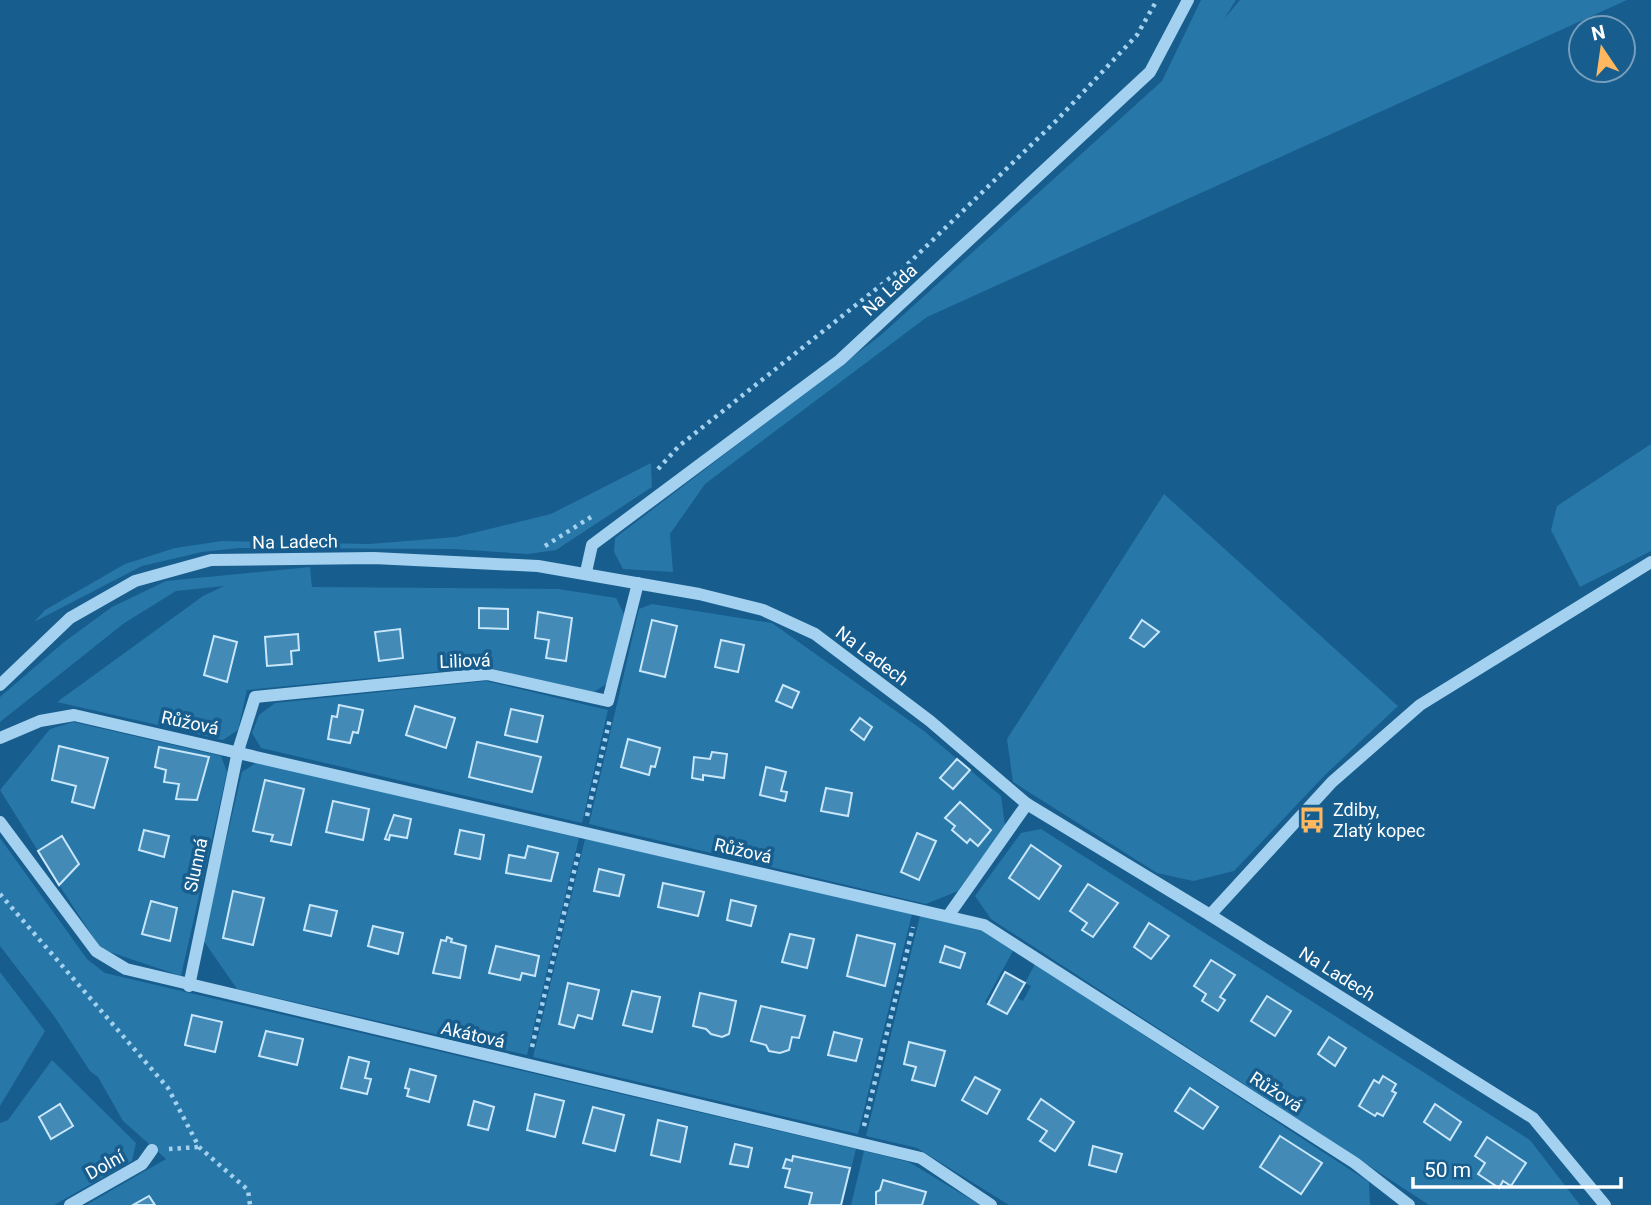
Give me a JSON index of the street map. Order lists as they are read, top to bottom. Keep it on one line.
{"streets":{"street":["Na Lada","Na Ladech","Liliová","Růžová","Slunná","Akátová","Dolní"]},"crossings":[["Na Lada","Na Ladech"],["Liliová","Růžová"],["Liliová","Slunná"],["Růžová","Slunná"],["Slunná","Akátová"]],"places":{"bus stop":["Zdiby, Zlatý kopec"]},"scale_bar":"50 m","north":"top"}
